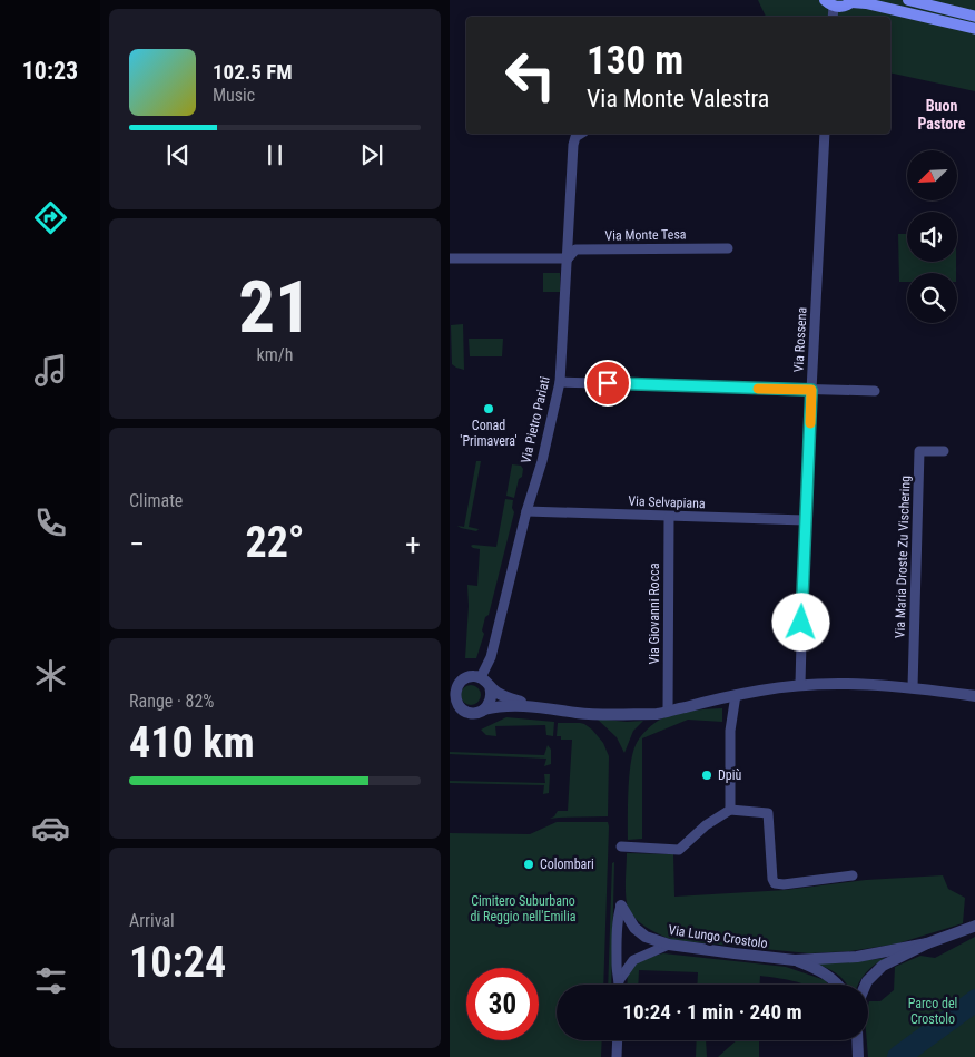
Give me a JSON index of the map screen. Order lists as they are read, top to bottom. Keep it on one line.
{"streets":{"street":["Via Monte Tesa","Via Rossena","Via Pietro Pariati","Via Selvapiana","Via Maria Droste Zu Vischering","Via Giovanni Rocca","Via Lungo Crostolo"]},"crossings":[["Via Monte Tesa","Via Pietro Pariati"],["Via Rossena","Via Selvapiana"],["Via Pietro Pariati","Via Selvapiana"],["Via Selvapiana","Via Giovanni Rocca"]],"districts":["Buon Pastore"],"parks":["Cimitero Suburbano di Reggio nell'Emilia","Parco del Crostolo"],"places":["Conad 'Primavera'","Dpiù","Colombari"],"north":"bottom left","page":{"tabs":"10:23","turn":["130 m","Via Monte Valestra"],"song":["102.5 FM","Music"],"tile":[["21","km/h"],"Climate",["Range · 82%","410 km"],["Arrival","10:24"]],"heat":["−","22°","+"],"limit":"30","trip":"10:24 · 1 min · 240 m"}}
